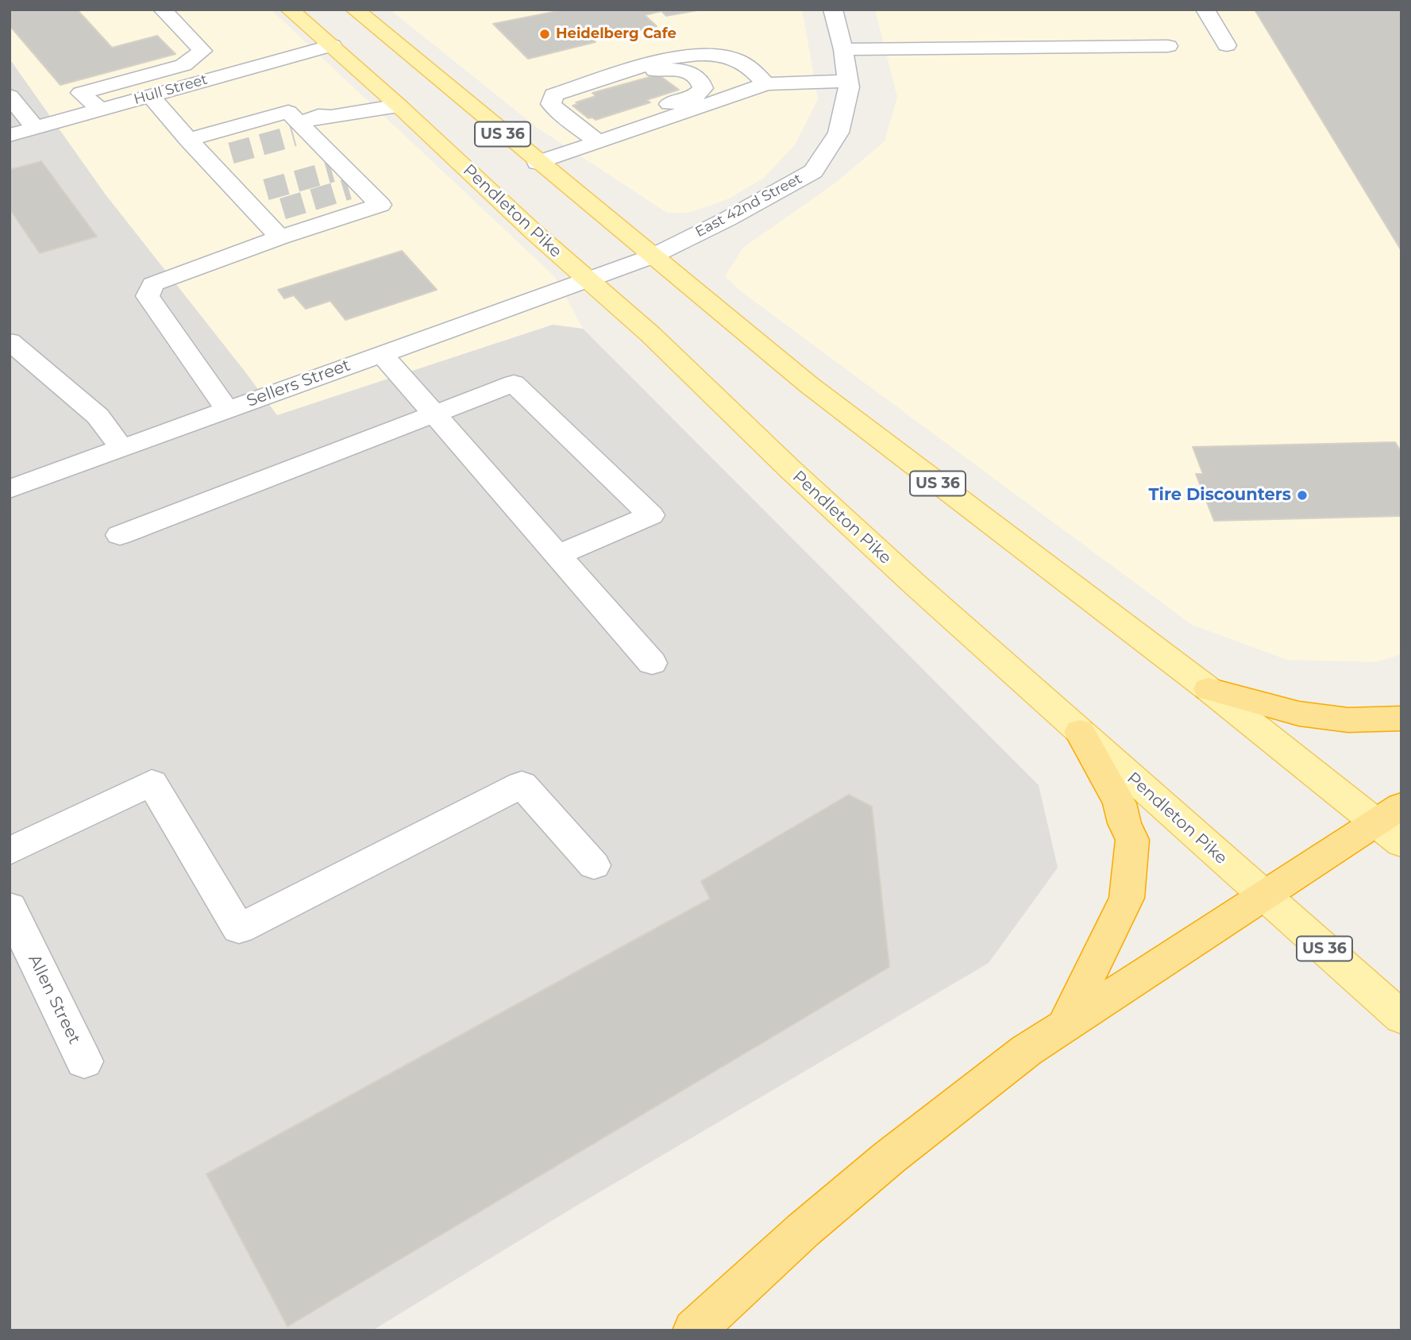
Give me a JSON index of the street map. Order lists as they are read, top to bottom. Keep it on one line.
{"streets":{"highway":["US 36"],"main road":["Pendleton Pike"],"street":["Hull Street","East 42nd Street","Sellers Street","Allen Street"]},"crossings":[["Hull Street","Pendleton Pike"],["US 36","East 42nd Street"],["East 42nd Street","Pendleton Pike"],["East 42nd Street","Sellers Street"],["Pendleton Pike","Sellers Street"]],"places":["Heidelberg Cafe","Tire Discounters"]}
